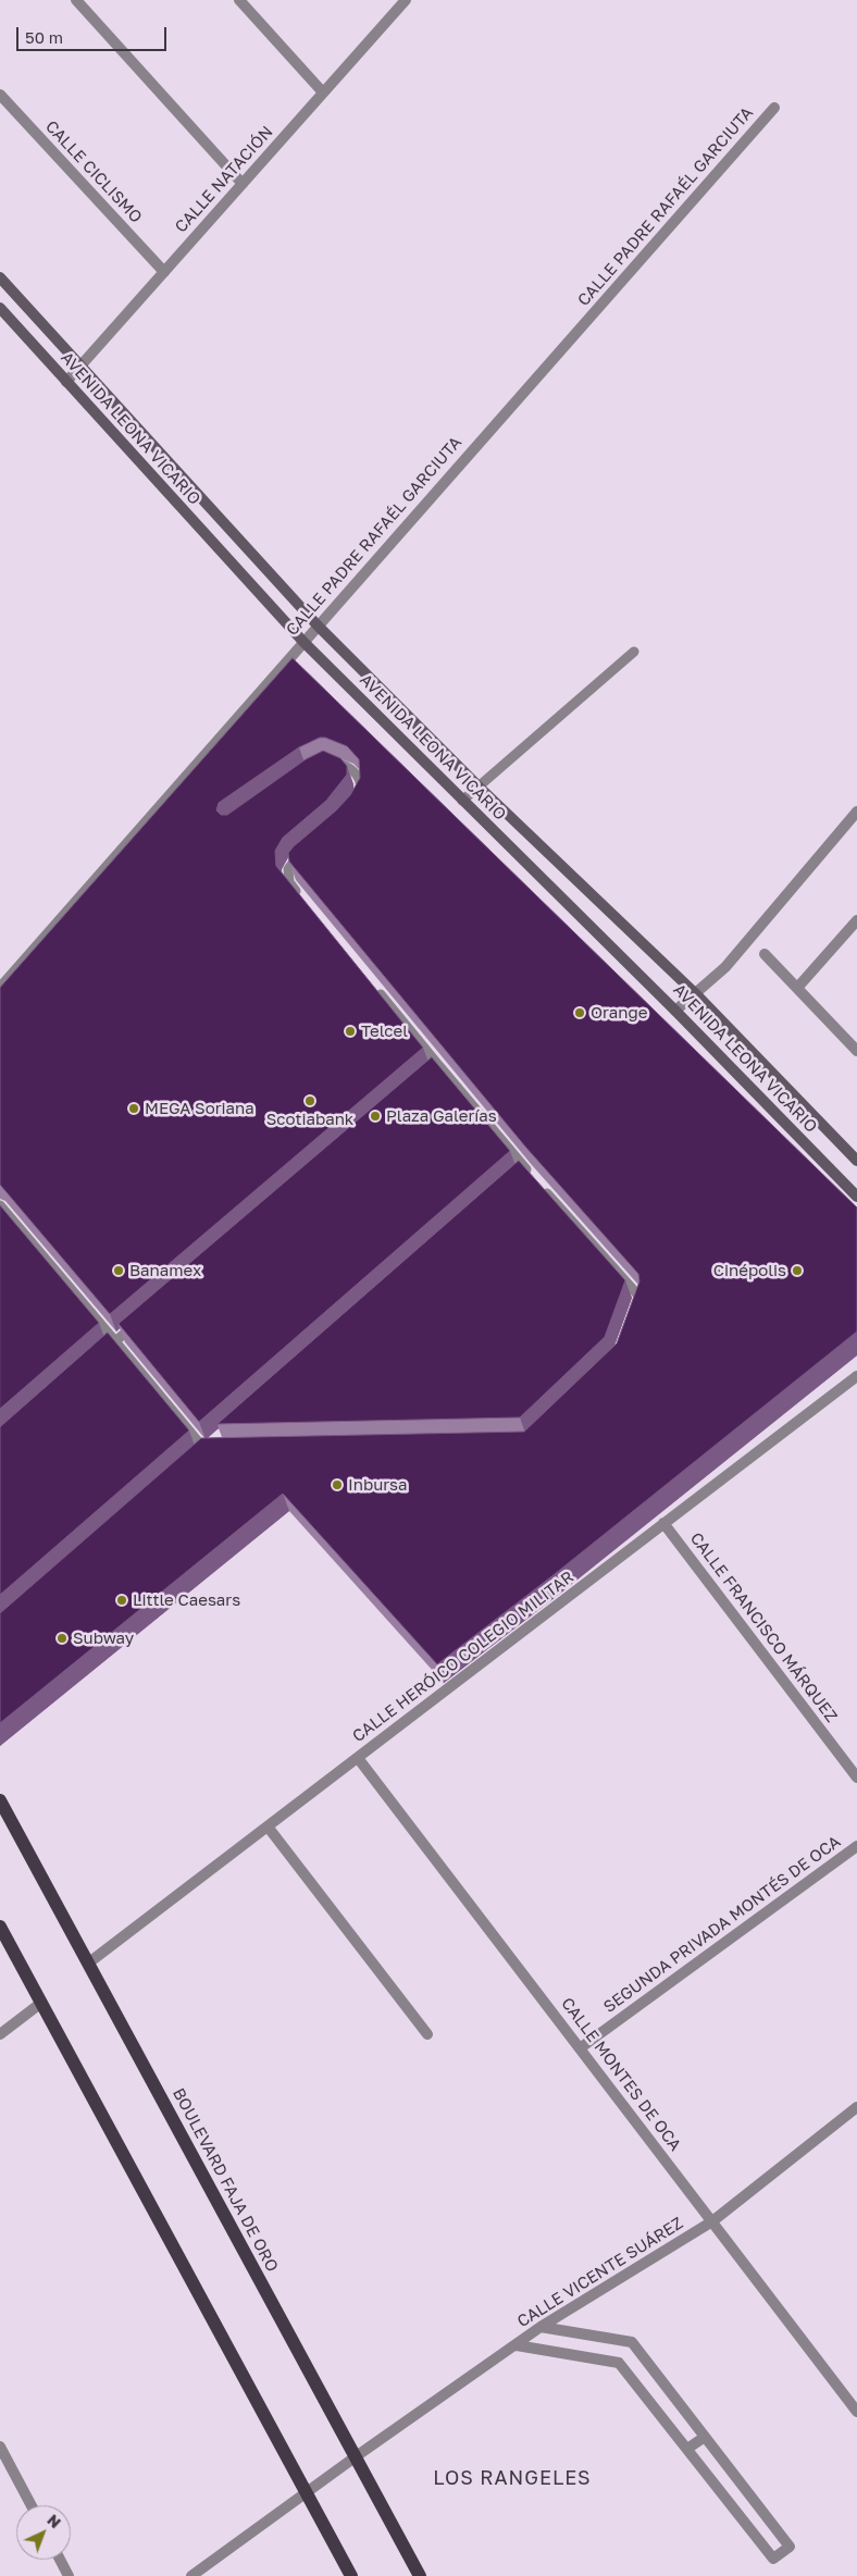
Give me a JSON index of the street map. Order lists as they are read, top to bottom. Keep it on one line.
{"streets":{"main road":["BOULEVARD FAJA DE ORO"],"street":["CALLE CICLISMO","CALLE NATACIÓN","CALLE PADRE RAFAÉL GARCIUTA","AVENIDA LEONA VICARIO","CALLE FRANCISCO MÁRQUEZ","CALLE HERÓICO COLEGIO MILITAR","SEGUNDA PRIVADA MONTÉS DE OCA","CALLE MONTES DE OCA","CALLE VICENTE SUÁREZ"]},"crossings":[["CALLE CICLISMO","CALLE NATACIÓN"],["CALLE NATACIÓN","AVENIDA LEONA VICARIO"],["CALLE PADRE RAFAÉL GARCIUTA","AVENIDA LEONA VICARIO"],["CALLE FRANCISCO MÁRQUEZ","CALLE HERÓICO COLEGIO MILITAR"],["CALLE HERÓICO COLEGIO MILITAR","CALLE MONTES DE OCA"],["CALLE HERÓICO COLEGIO MILITAR","BOULEVARD FAJA DE ORO"],["SEGUNDA PRIVADA MONTÉS DE OCA","CALLE MONTES DE OCA"],["CALLE MONTES DE OCA","CALLE VICENTE SUÁREZ"],["BOULEVARD FAJA DE ORO","CALLE VICENTE SUÁREZ"]],"districts":["LOS RANGELES"],"places":["Orange","Telcel","Scotiabank","MEGA Soriana","Plaza Galerías","Banamex","Cinépolis","Inbursa","Little Caesars","Subway"],"scale_bar":"50 m","north":"top right"}
